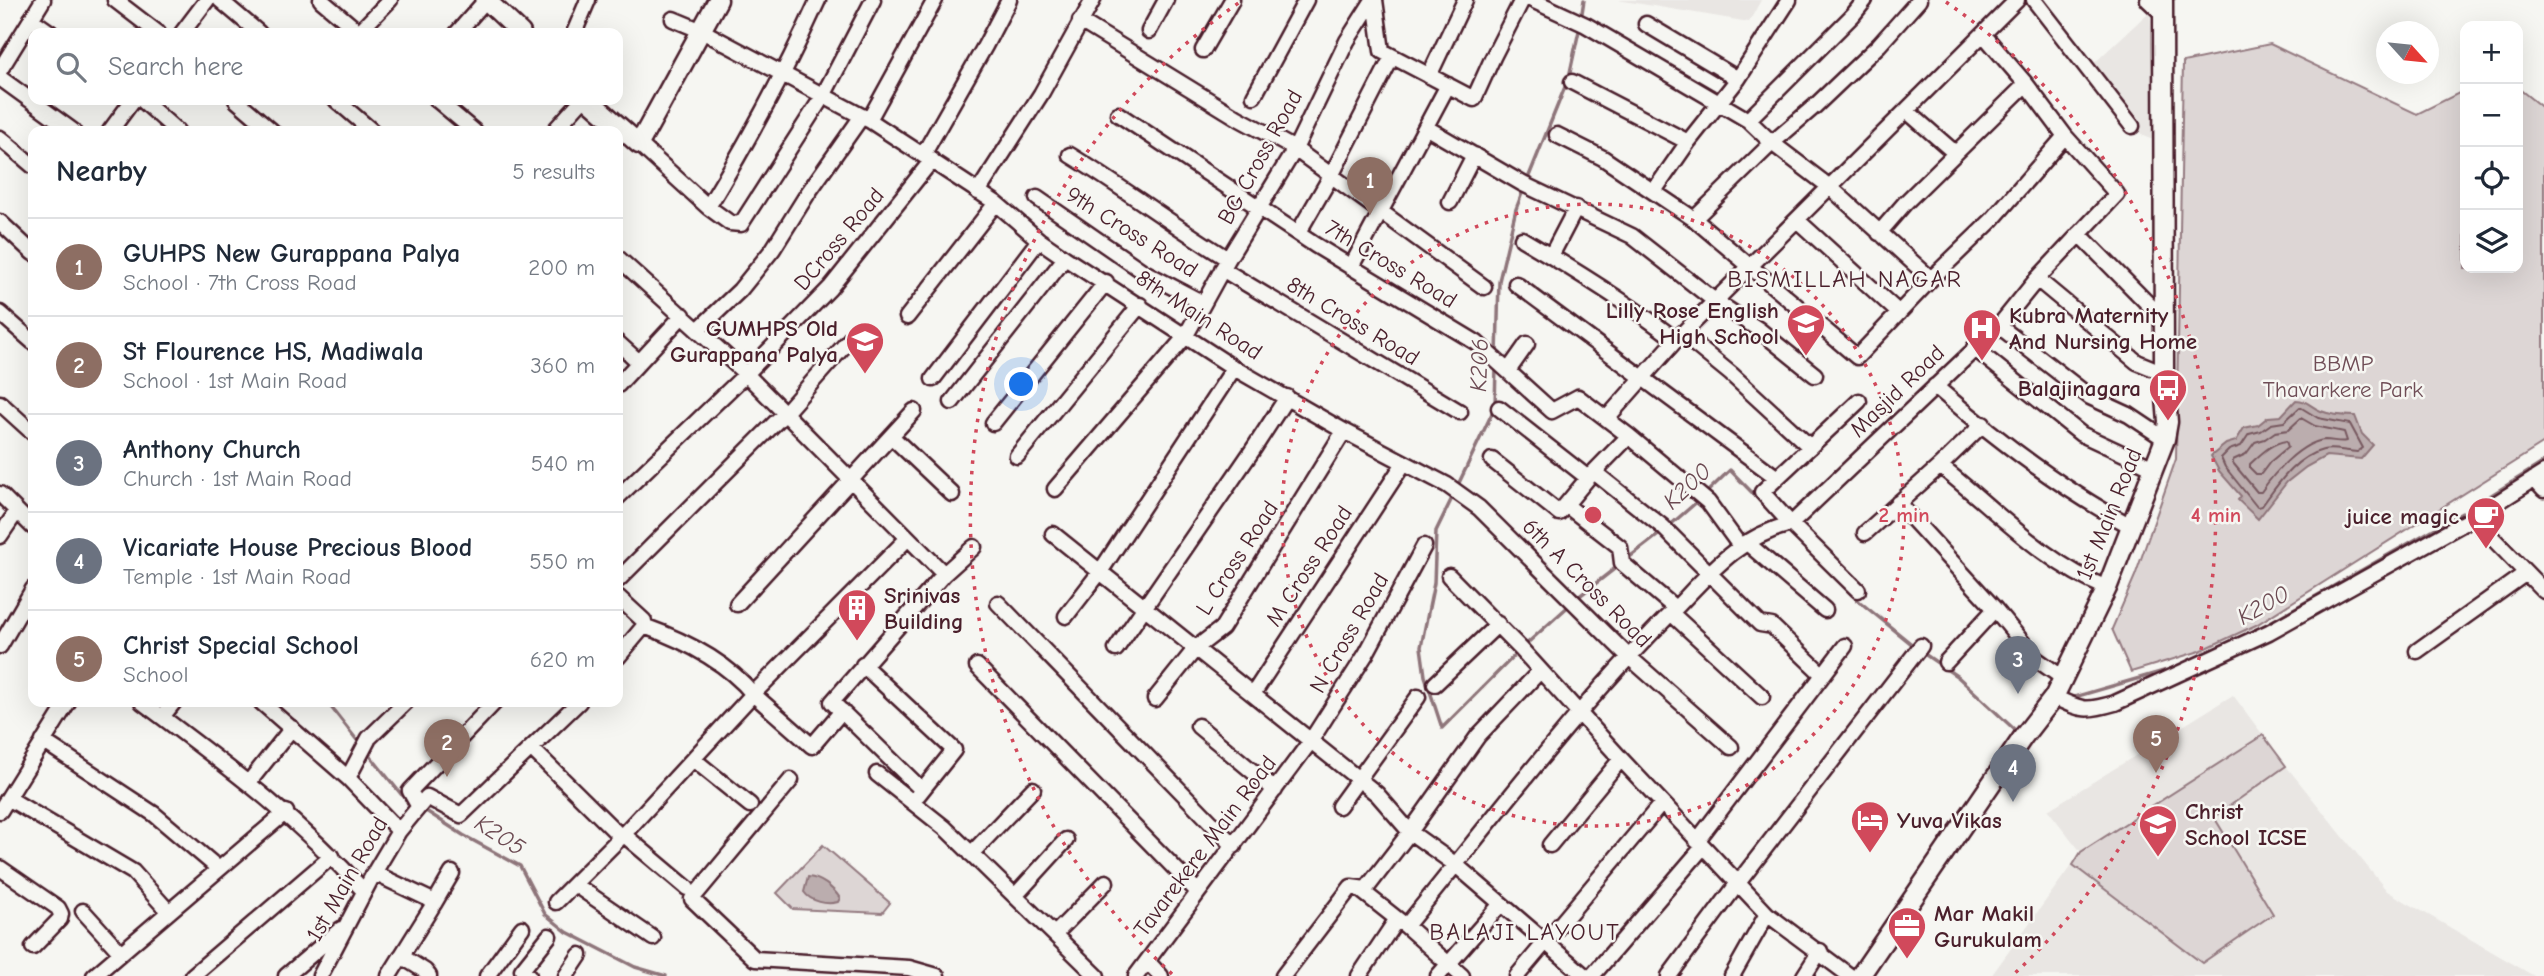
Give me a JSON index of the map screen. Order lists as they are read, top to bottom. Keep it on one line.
{"streets":{"street":["BG Cross Road","9th Cross Road","DCross Road","7th Cross Road","8th Main Road","8th Cross Road","Masjid Road","1st Main Road","L Cross Road","M Cross Road","6th A Cross Road","N Cross Road","Tavarekere Main Road"]},"crossings":[["BG Cross Road","9th Cross Road"],["BG Cross Road","7th Cross Road"],["BG Cross Road","8th Main Road"],["BG Cross Road","8th Cross Road"],["DCross Road","8th Main Road"],["8th Main Road","L Cross Road"],["8th Main Road","M Cross Road"],["8th Main Road","6th A Cross Road"],["M Cross Road","6th A Cross Road"],["N Cross Road","Tavarekere Main Road"]],"districts":["BISMILLAH NAGAR","BALAJI LAYOUT"],"water":["K206","K200","K205"],"parks":["BBMP Thavarkere Park"],"places":{"school or university":["Lilly Rose English High School","GUMHPS Old Gurappana Palya","Christ School ICSE"],"hospital":["Kubra Maternity And Nursing Home"],"bus stop":["Balajinagara"],"cafe":["juice magic"],"building":["Srinivas Building"],"hotel":["Yuva Vikas"],"office":["Mar Makil Gurukulam"]},"north":"bottom right","page":{"map_buttons":["+","−"],"search":"Search here","heading":["Nearby","5 results"],"pins":["1","3","5","2","4"],"list":[{"mark":"1","name":"GUHPS New Gurappana Palya","note":"School · 7th Cross Road","value":"200 m"},{"mark":"2","name":"St Flourence HS, Madiwala","note":"School · 1st Main Road","value":"360 m"},{"mark":"3","name":"Anthony Church","note":"Church · 1st Main Road","value":"540 m"},{"mark":"4","name":"Vicariate House Precious Blood","note":"Temple · 1st Main Road","value":"550 m"},{"mark":"5","name":"Christ Special School","note":"School","value":"620 m"}]},"rings":["2 min","4 min"]}
